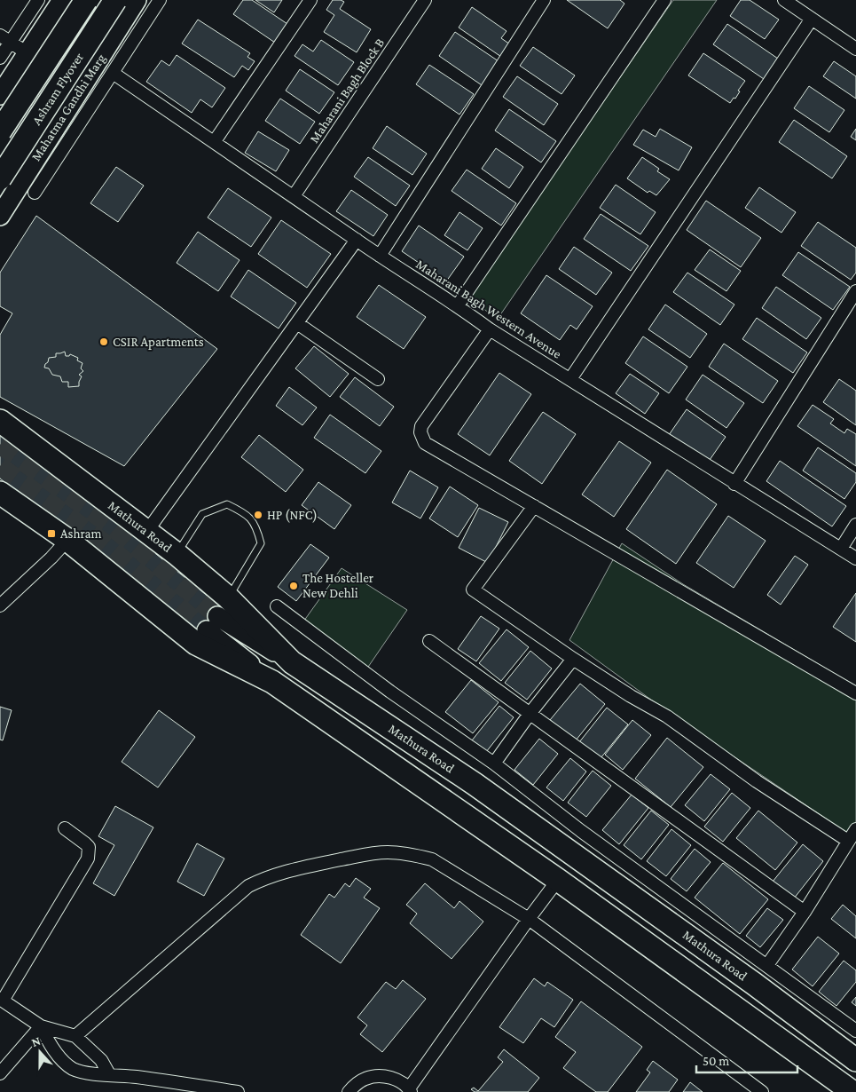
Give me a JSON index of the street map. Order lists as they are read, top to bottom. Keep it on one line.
{"streets":{"highway":["Ashram Flyover","Mathura Road"],"main road":["Mahatma Gandhi Marg"],"street":["Maharani Bagh Block B","Maharani Bagh Western Avenue"]},"crossings":[["Maharani Bagh Block B","Maharani Bagh Western Avenue"]],"places":{"other":["CSIR Apartments","HP (NFC)","The Hosteller New Dehli"],"transit":["Ashram"]},"scale_bar":"50 m","north":"top"}
